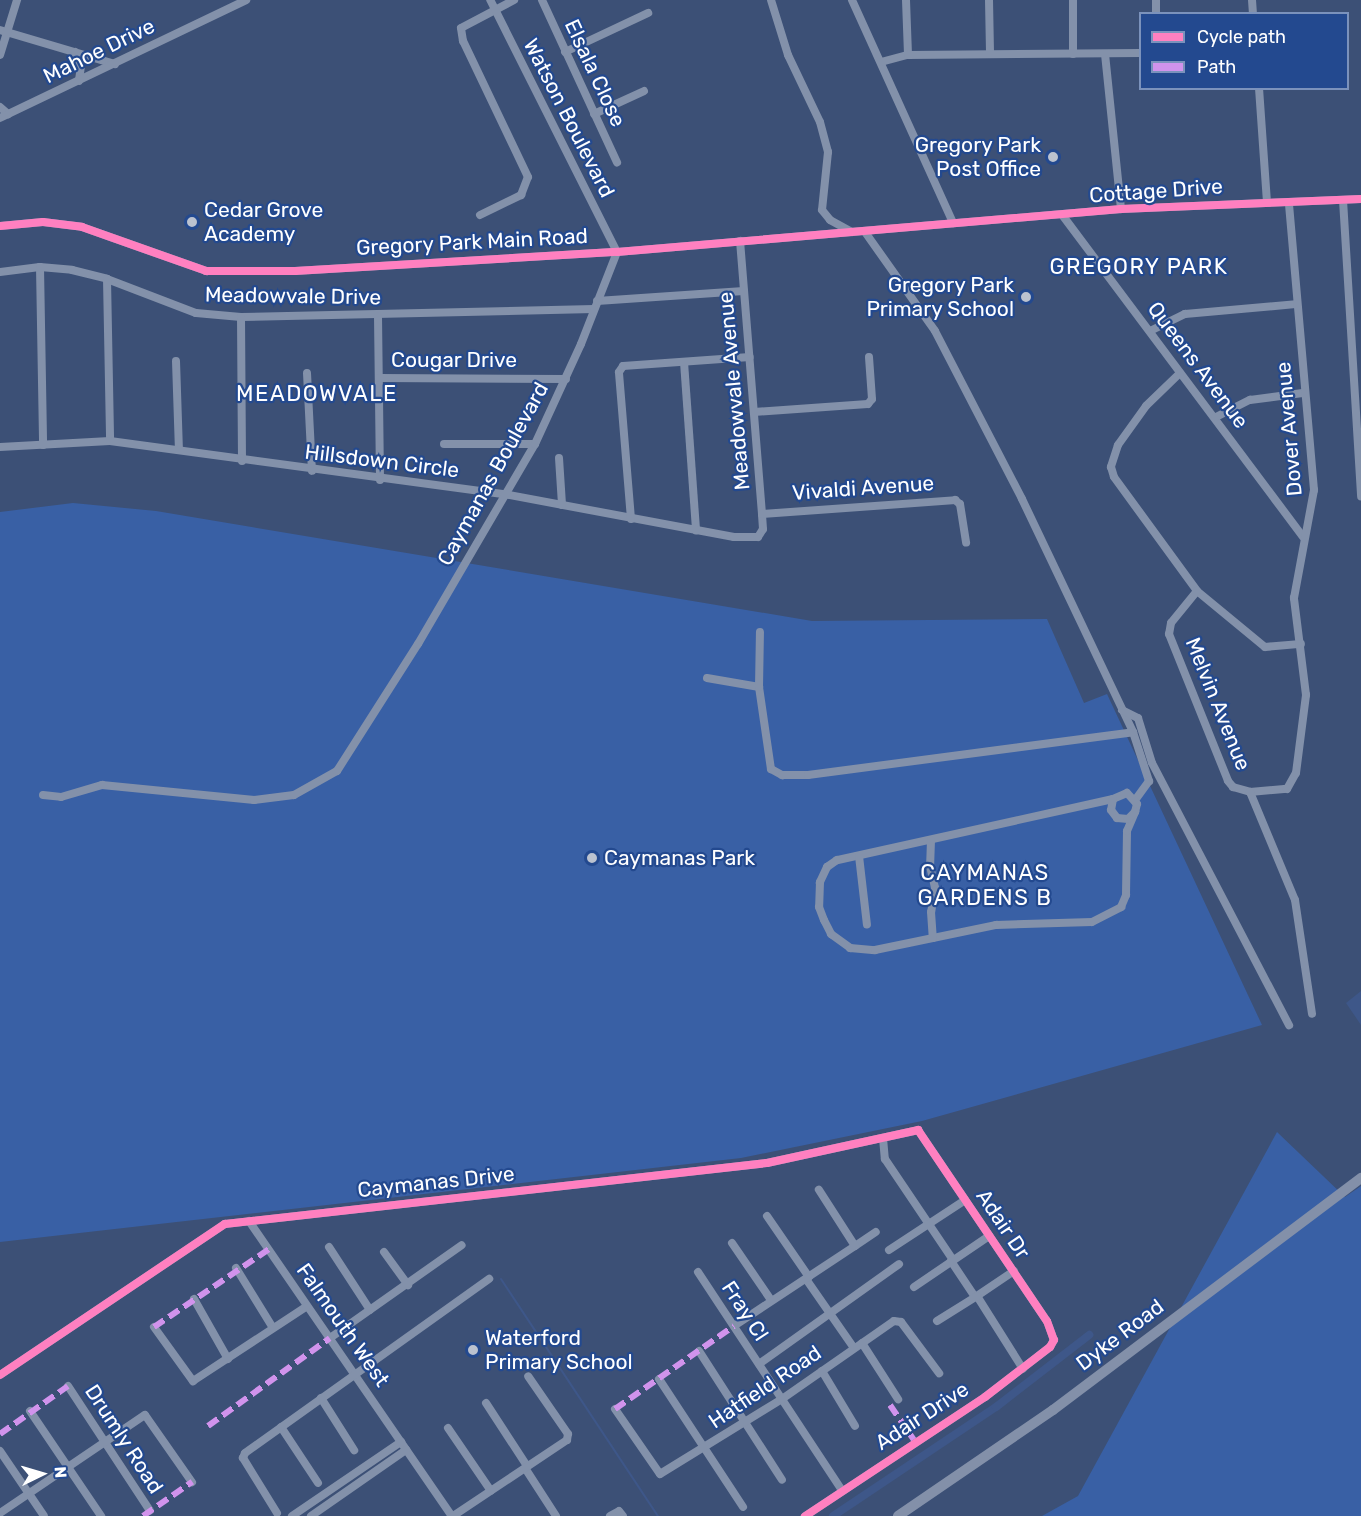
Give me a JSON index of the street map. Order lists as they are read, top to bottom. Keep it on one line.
{"streets":{"main road":["Dyke Road"],"street":["Mahoe Drive","Elsala Close","Watson Boulevard","Cottage Drive","Gregory Park Main Road","Meadowvale Drive","Cougar Drive","Queens Avenue","Meadowvale Avenue","Dover Avenue","Hillsdown Circle","Caymanas Boulevard","Vivaldi Avenue","Melvin Avenue","Caymanas Drive","Adair Dr","Fray Cl","Falmouth West","Hatfield Road","Adair Drive","Drumly Road"]},"crossings":[["Watson Boulevard","Gregory Park Main Road"],["Watson Boulevard","Caymanas Boulevard"],["Cottage Drive","Gregory Park Main Road"],["Cottage Drive","Queens Avenue"],["Cottage Drive","Dover Avenue"],["Gregory Park Main Road","Meadowvale Avenue"],["Gregory Park Main Road","Caymanas Boulevard"],["Meadowvale Drive","Meadowvale Avenue"],["Meadowvale Drive","Caymanas Boulevard"],["Cougar Drive","Caymanas Boulevard"],["Queens Avenue","Dover Avenue"],["Meadowvale Avenue","Hillsdown Circle"],["Meadowvale Avenue","Vivaldi Avenue"],["Dover Avenue","Melvin Avenue"],["Hillsdown Circle","Caymanas Boulevard"],["Caymanas Drive","Adair Dr"],["Caymanas Drive","Falmouth West"],["Adair Dr","Adair Drive"],["Fray Cl","Hatfield Road"],["Fray Cl","Adair Drive"]],"districts":["GREGORY PARK","MEADOWVALE","CAYMANAS GARDENS B"],"places":["Gregory Park Post Office","Cedar Grove Academy","Gregory Park Primary School","Caymanas Park","Waterford Primary School"],"legend":["Cycle path","Path"],"north":"right"}
